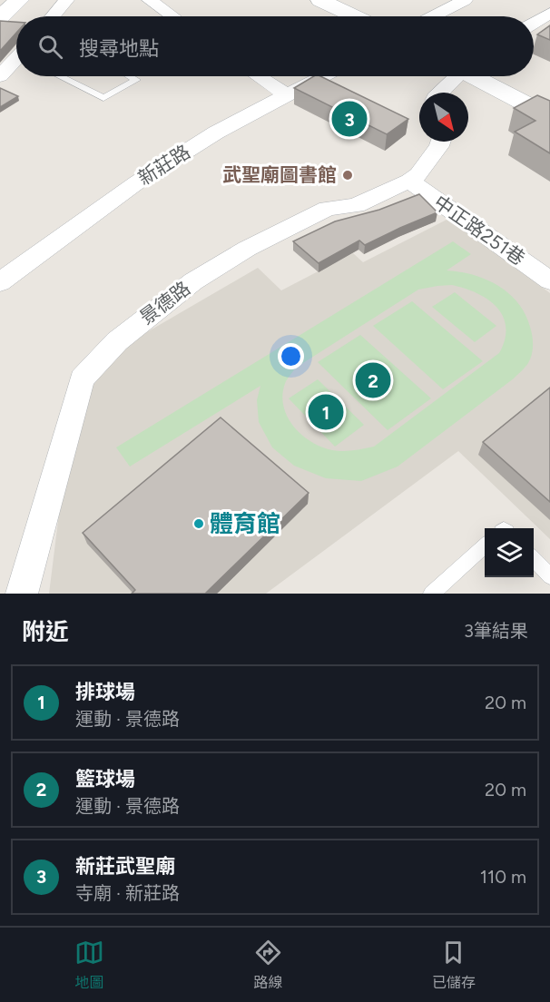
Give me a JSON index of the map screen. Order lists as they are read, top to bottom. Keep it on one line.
{"streets":{"street":["新莊路","中正路251巷","景德路"]},"crossings":[["中正路251巷","景德路"]],"places":["武聖廟圖書館","體育館"],"north":"bottom right","page":{"search":"搜尋地點","pins":["3","2","1"],"heading":["附近","3筆結果"],"list":[{"mark":"1","name":"排球場","note":"運動 · 景德路","value":"20 m"},{"mark":"2","name":"籃球場","note":"運動 · 景德路","value":"20 m"},{"mark":"3","name":"新莊武聖廟","note":"寺廟 · 新莊路","value":"110 m"}],"nav":["地圖","路線","已儲存"]}}
